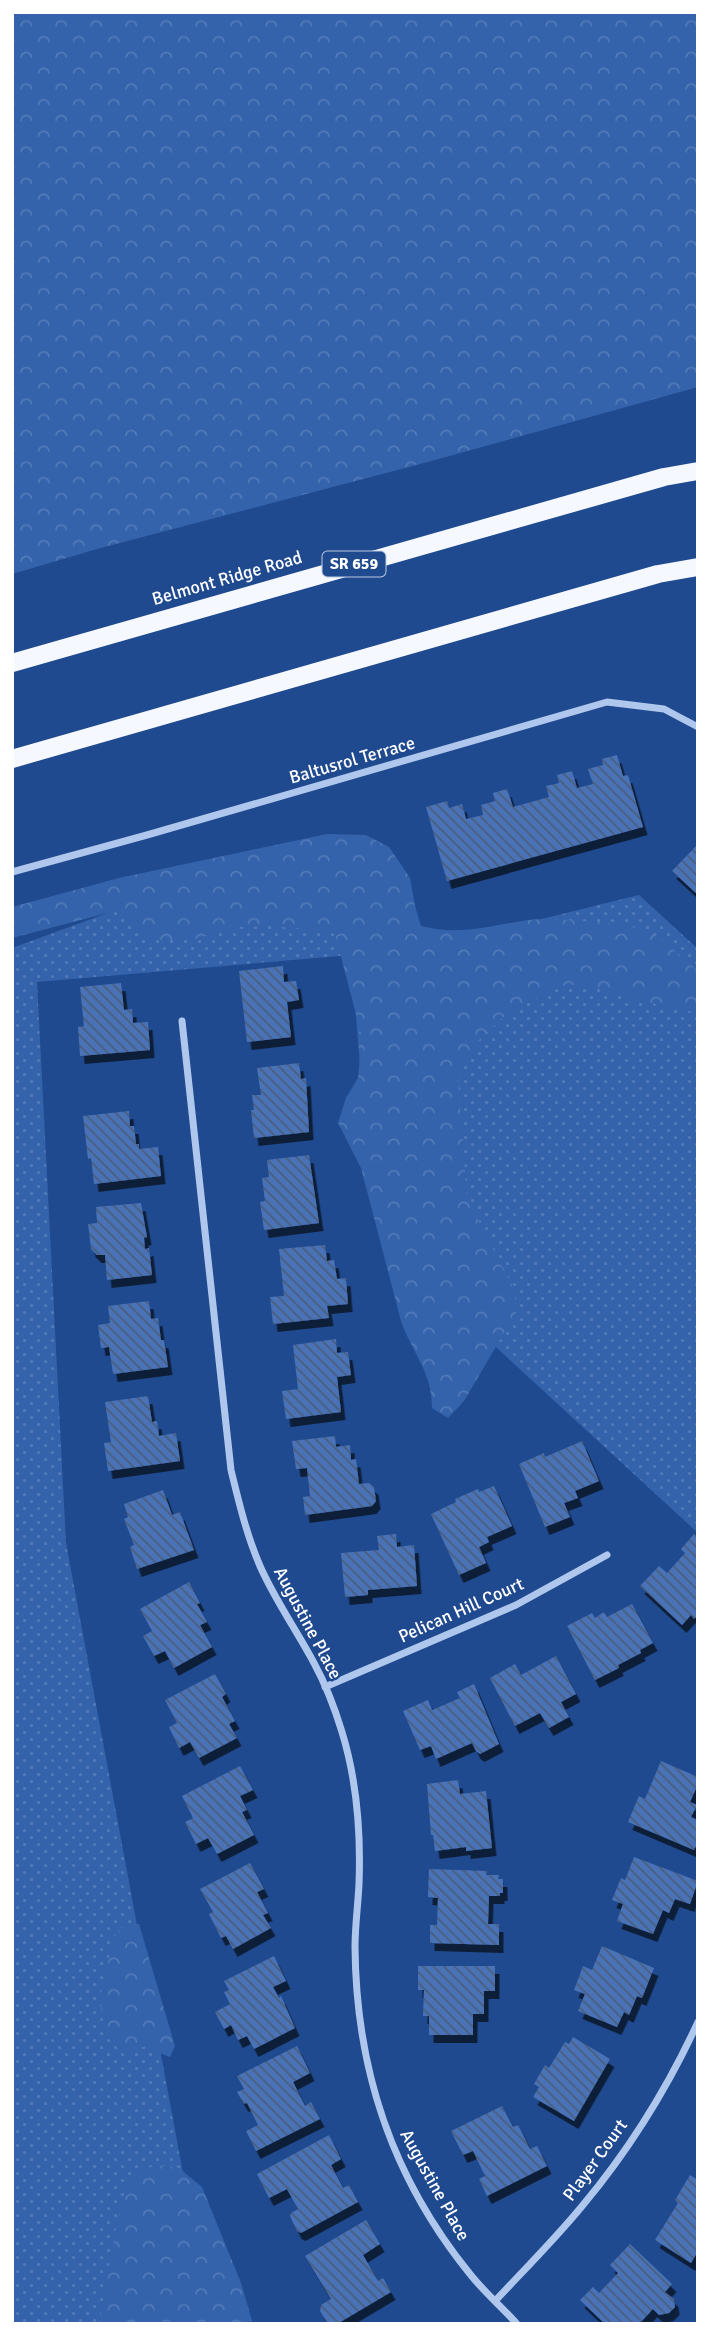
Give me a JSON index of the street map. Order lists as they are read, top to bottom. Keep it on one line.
{"streets":{"main road":["SR 659","Belmont Ridge Road"],"street":["Baltusrol Terrace","Pelican Hill Court","Augustine Place","Player Court"]},"crossings":[["Pelican Hill Court","Augustine Place"],["Augustine Place","Player Court"]]}
